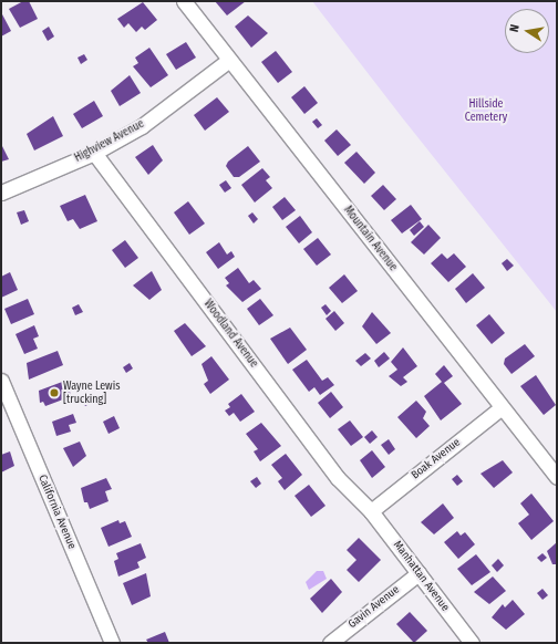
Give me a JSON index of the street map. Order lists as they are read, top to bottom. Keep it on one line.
{"streets":{"street":["Highview Avenue","Mountain Avenue","Woodland Avenue","Boak Avenue","California Avenue","Manhattan Avenue","Gavin Avenue"]},"crossings":[["Highview Avenue","Mountain Avenue"],["Highview Avenue","Woodland Avenue"],["Mountain Avenue","Boak Avenue"],["Woodland Avenue","Boak Avenue"],["Woodland Avenue","Manhattan Avenue"],["Boak Avenue","Manhattan Avenue"],["Manhattan Avenue","Gavin Avenue"]],"parks":["Hillside Cemetery"],"places":["Wayne Lewis [trucking]"],"north":"left"}
